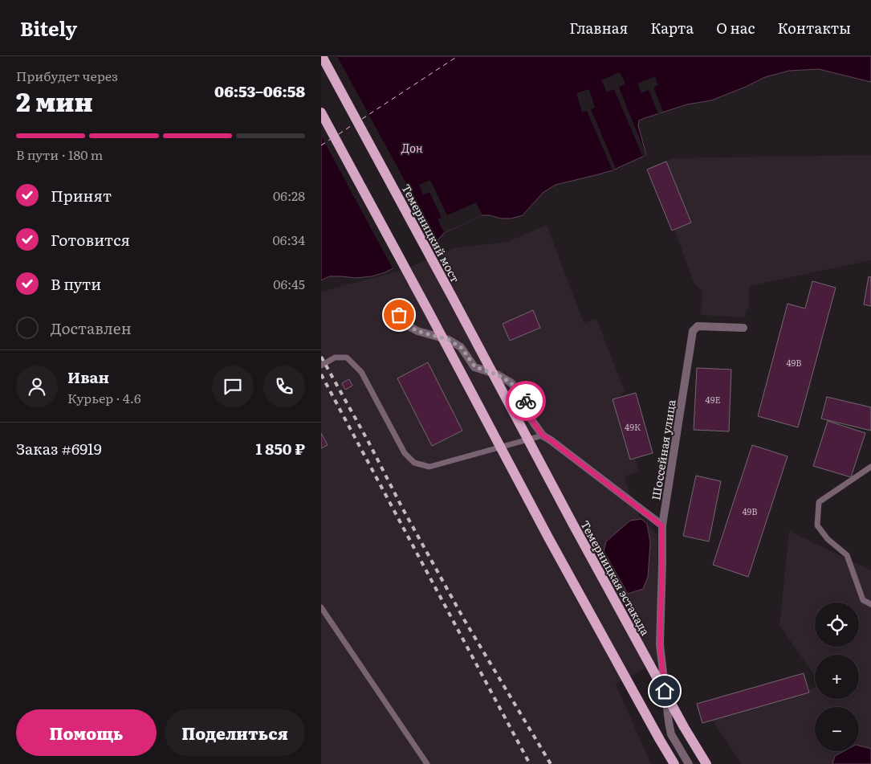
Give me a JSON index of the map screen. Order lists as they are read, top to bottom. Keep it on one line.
{"streets":{"main road":["Темерницкий мост","Темерницкая эстакада"],"street":["Шоссейная улица"]},"crossings":[["Темерницкий мост","Темерницкая эстакада"]],"water":["Дон"],"house_numbers":["49В","49Е","49К","49В"],"page":{"header":"Bitely","nav":["Главная","Карта","О нас","Контакты"],"heading":["2 мин","Прибудет через","06:53–06:58"],"panel":["Иван","Курьер · 4.6","Заказ #6919","1 850 ₽"],"bar":"В пути · 180 m","list":[["Принят","06:28"],["Готовится","06:34"],["В пути","06:45"],"Доставлен"],"map_buttons":["+","−"],"buttons":["Помощь","Поделиться"]}}
